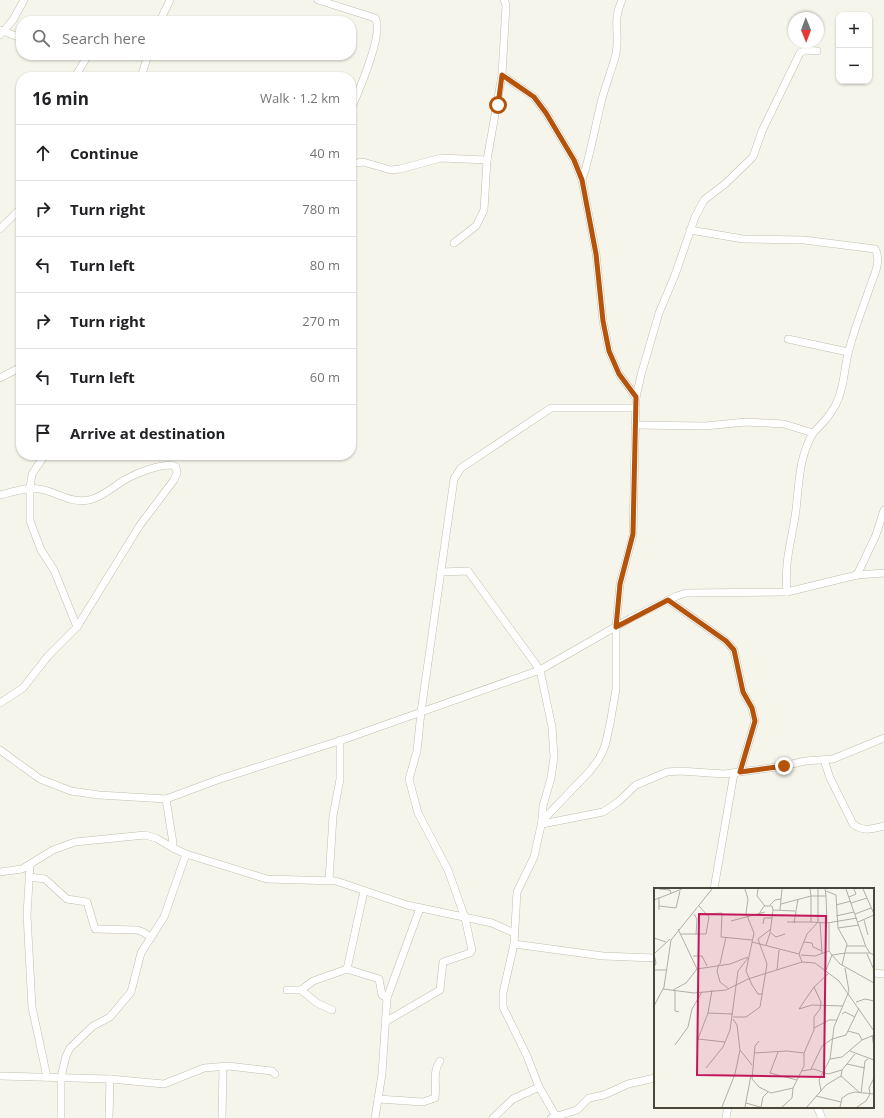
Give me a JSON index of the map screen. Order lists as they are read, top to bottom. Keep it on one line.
{"north":"bottom","page":{"map_buttons":["+","−"],"search":"Search here","heading":["16 min","Walk · 1.2 km"],"list":[["Continue","40 m"],["Turn right","780 m"],["Turn left","80 m"],["Turn right","270 m"],["Turn left","60 m"],"Arrive at destination"]}}
